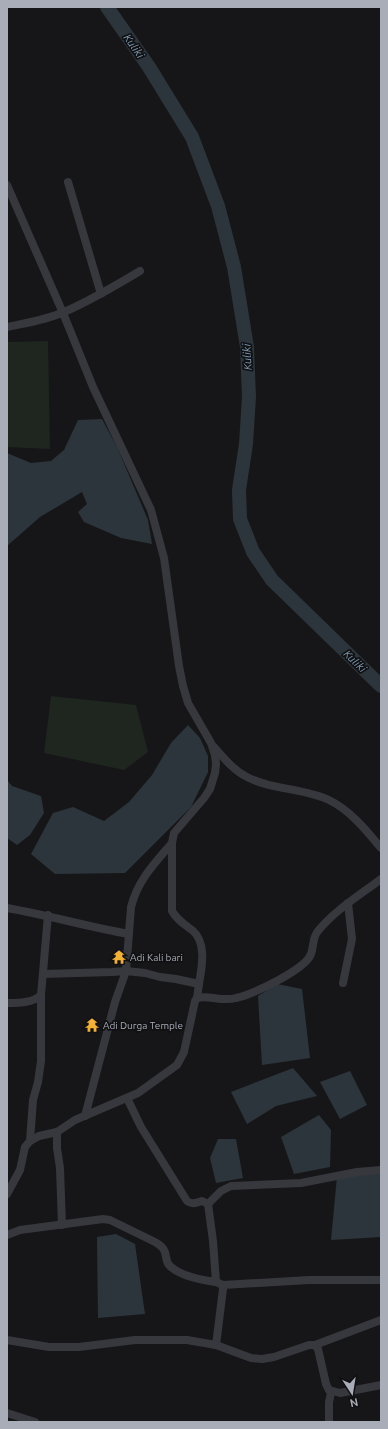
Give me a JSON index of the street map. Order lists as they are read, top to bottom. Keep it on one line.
{"water":["Kuliki"],"places":{"temple":["Adi Kali bari","Adi Durga Temple"]},"north":"bottom"}
